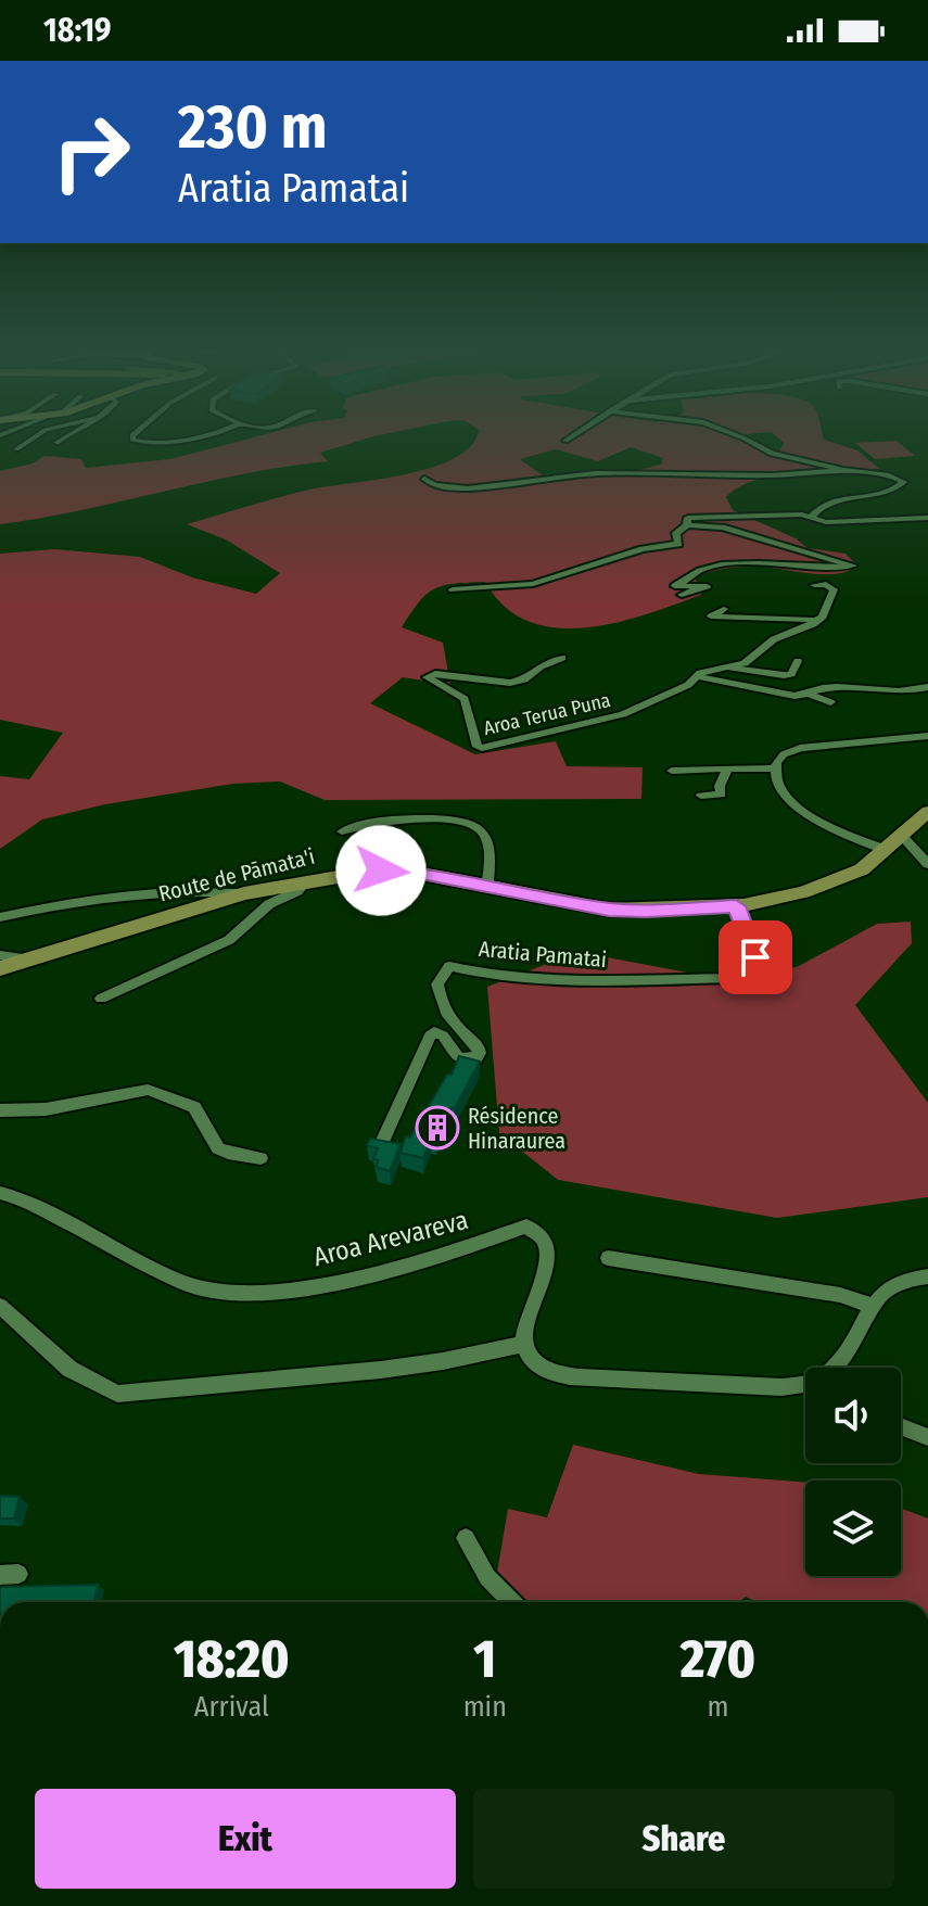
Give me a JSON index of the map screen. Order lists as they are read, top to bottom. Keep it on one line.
{"streets":{"main road":["Route de Pāmata'i"],"street":["Aroa Terua Puna","Aratia Pamatai","Aroa Arevareva"]},"crossings":[["Route de Pāmata'i","Aratia Pamatai"]],"places":{"building":["Résidence Hinaraurea"]},"page":{"status":"18:19","turn":["230 m","Aratia Pamatai"],"eta":["18:20","Arrival","1","min","270","m"],"buttons":["Exit","Share"]}}
